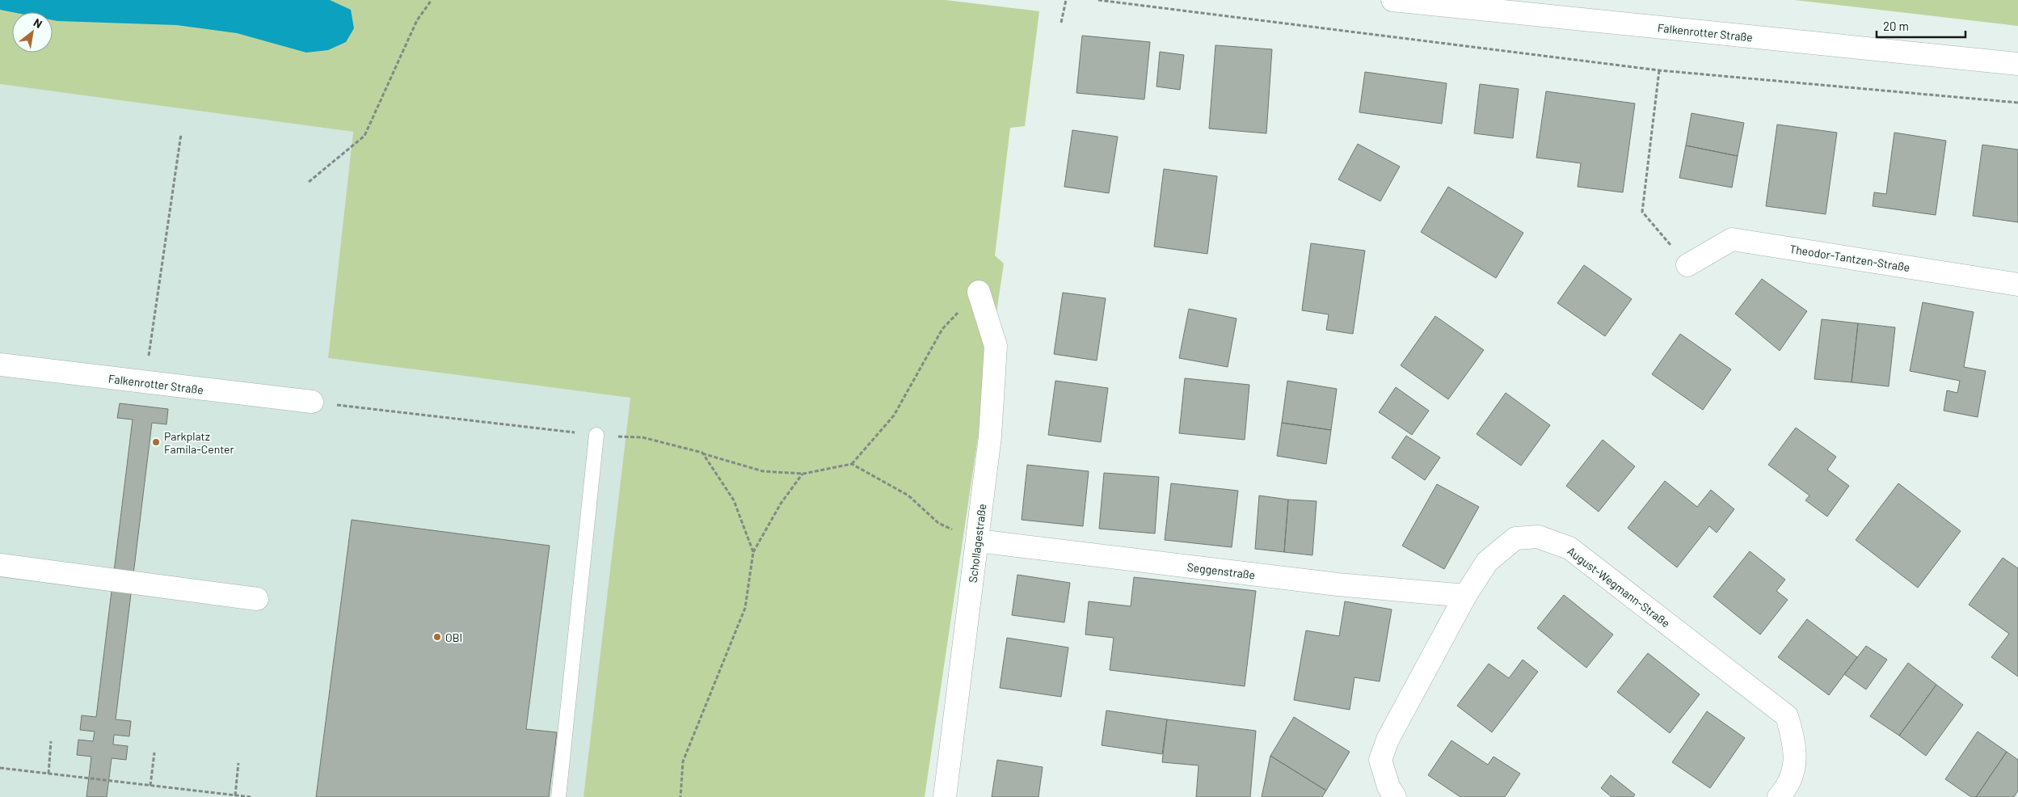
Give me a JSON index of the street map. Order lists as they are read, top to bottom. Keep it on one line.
{"streets":{"street":["Falkenrotter Straße","Theodor-Tantzen-Straße","Schollagestraße","Seggenstraße","August-Wegmann-Straße"]},"crossings":[["Schollagestraße","Seggenstraße"],["Seggenstraße","August-Wegmann-Straße"]],"places":["Parkplatz Famila-Center","OBI"],"scale_bar":"20 m","north":"top right"}
